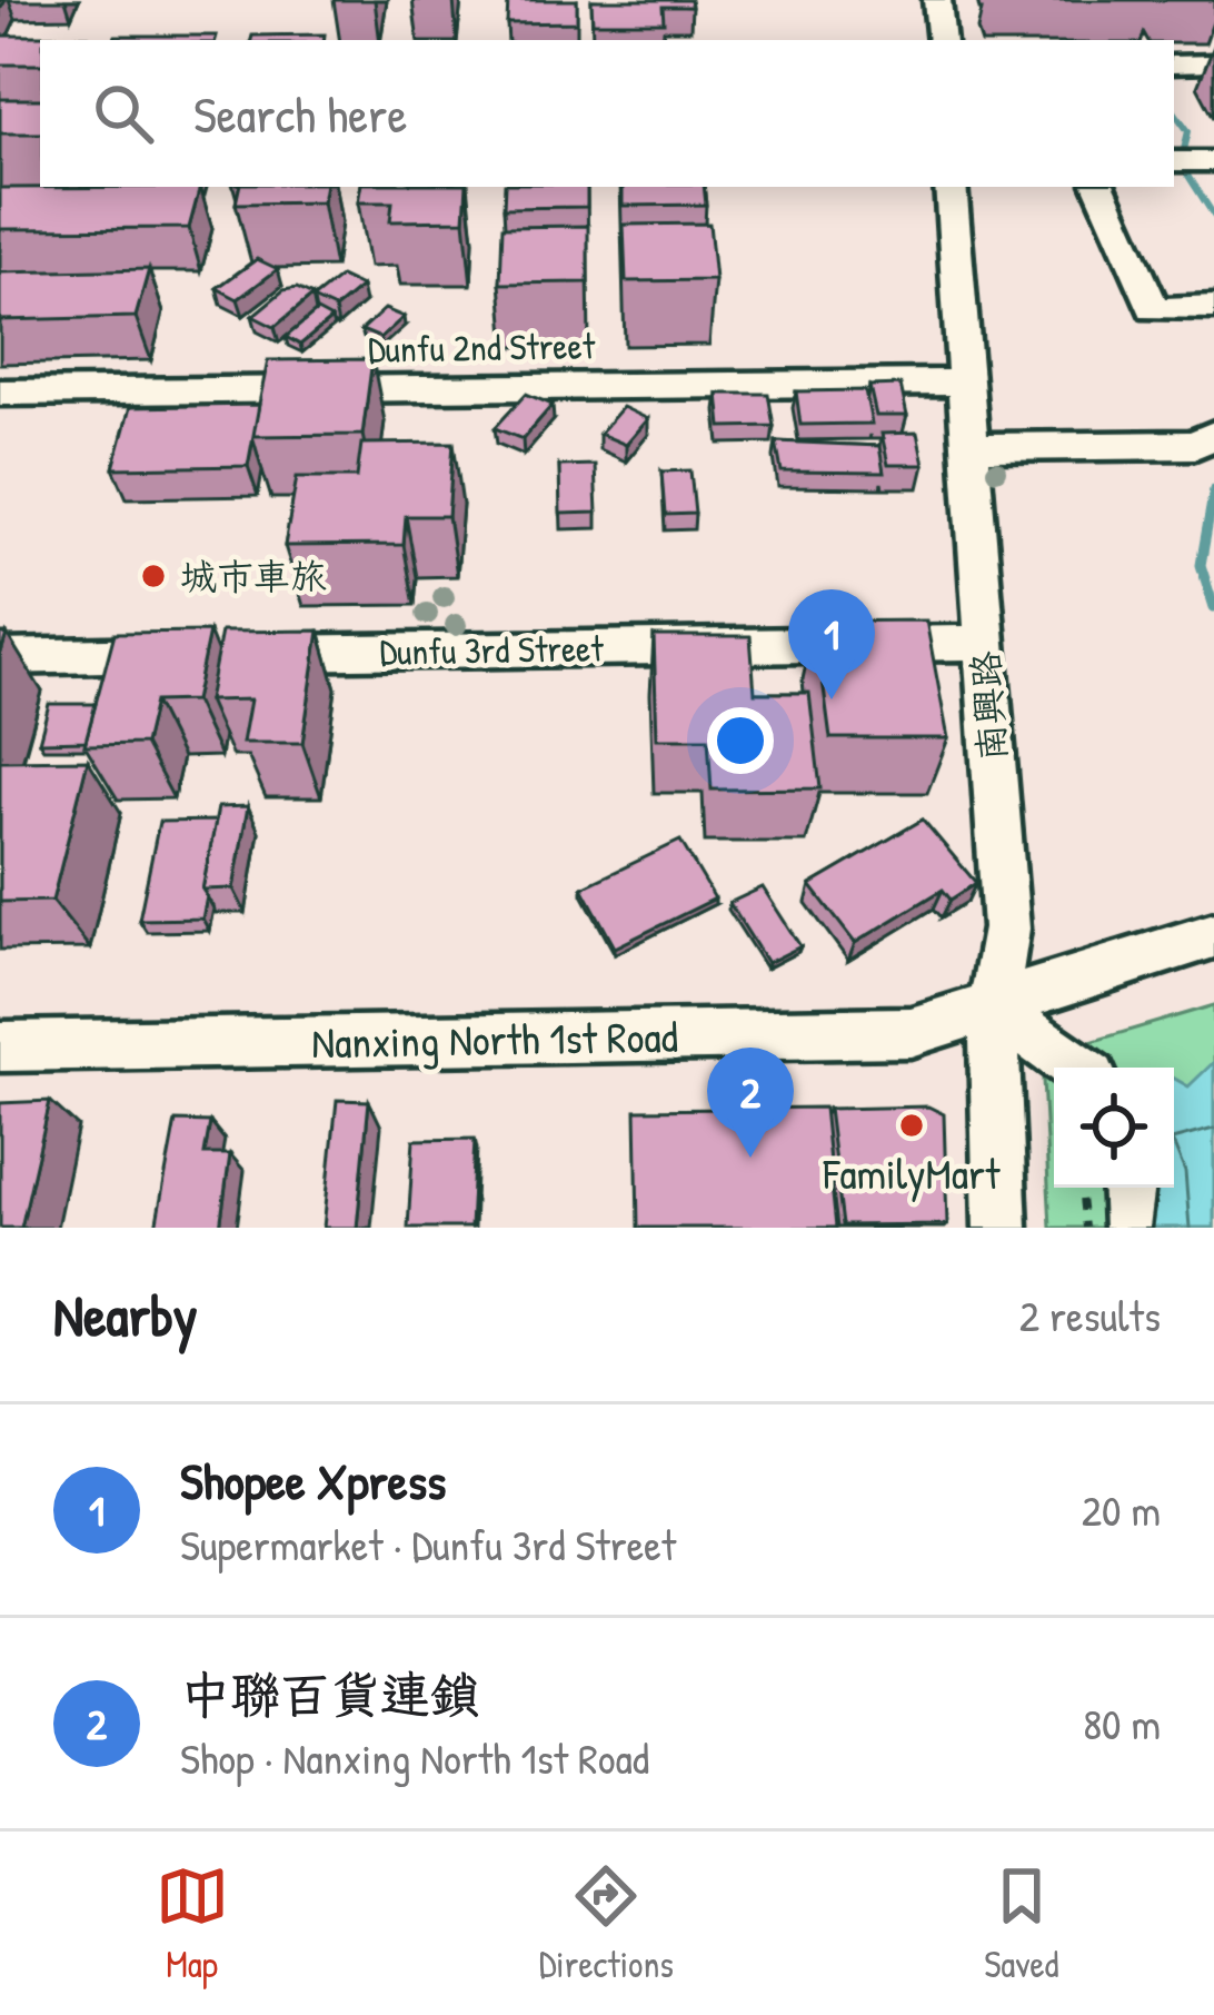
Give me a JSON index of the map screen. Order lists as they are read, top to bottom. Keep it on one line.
{"streets":{"street":["Dunfu 2nd Street","Dunfu 3rd Street","南興路","Nanxing North 1st Road"]},"crossings":[["Dunfu 2nd Street","南興路"],["Dunfu 3rd Street","南興路"],["南興路","Nanxing North 1st Road"]],"places":["城市車旅","FamilyMart"],"page":{"search":"Search here","pins":["1","2"],"heading":["Nearby","2 results"],"list":[{"mark":"1","name":"Shopee Xpress","note":"Supermarket · Dunfu 3rd Street","value":"20 m"},{"mark":"2","name":"中聯百貨連鎖","note":"Shop · Nanxing North 1st Road","value":"80 m"}],"nav":["Map","Directions","Saved"]}}
